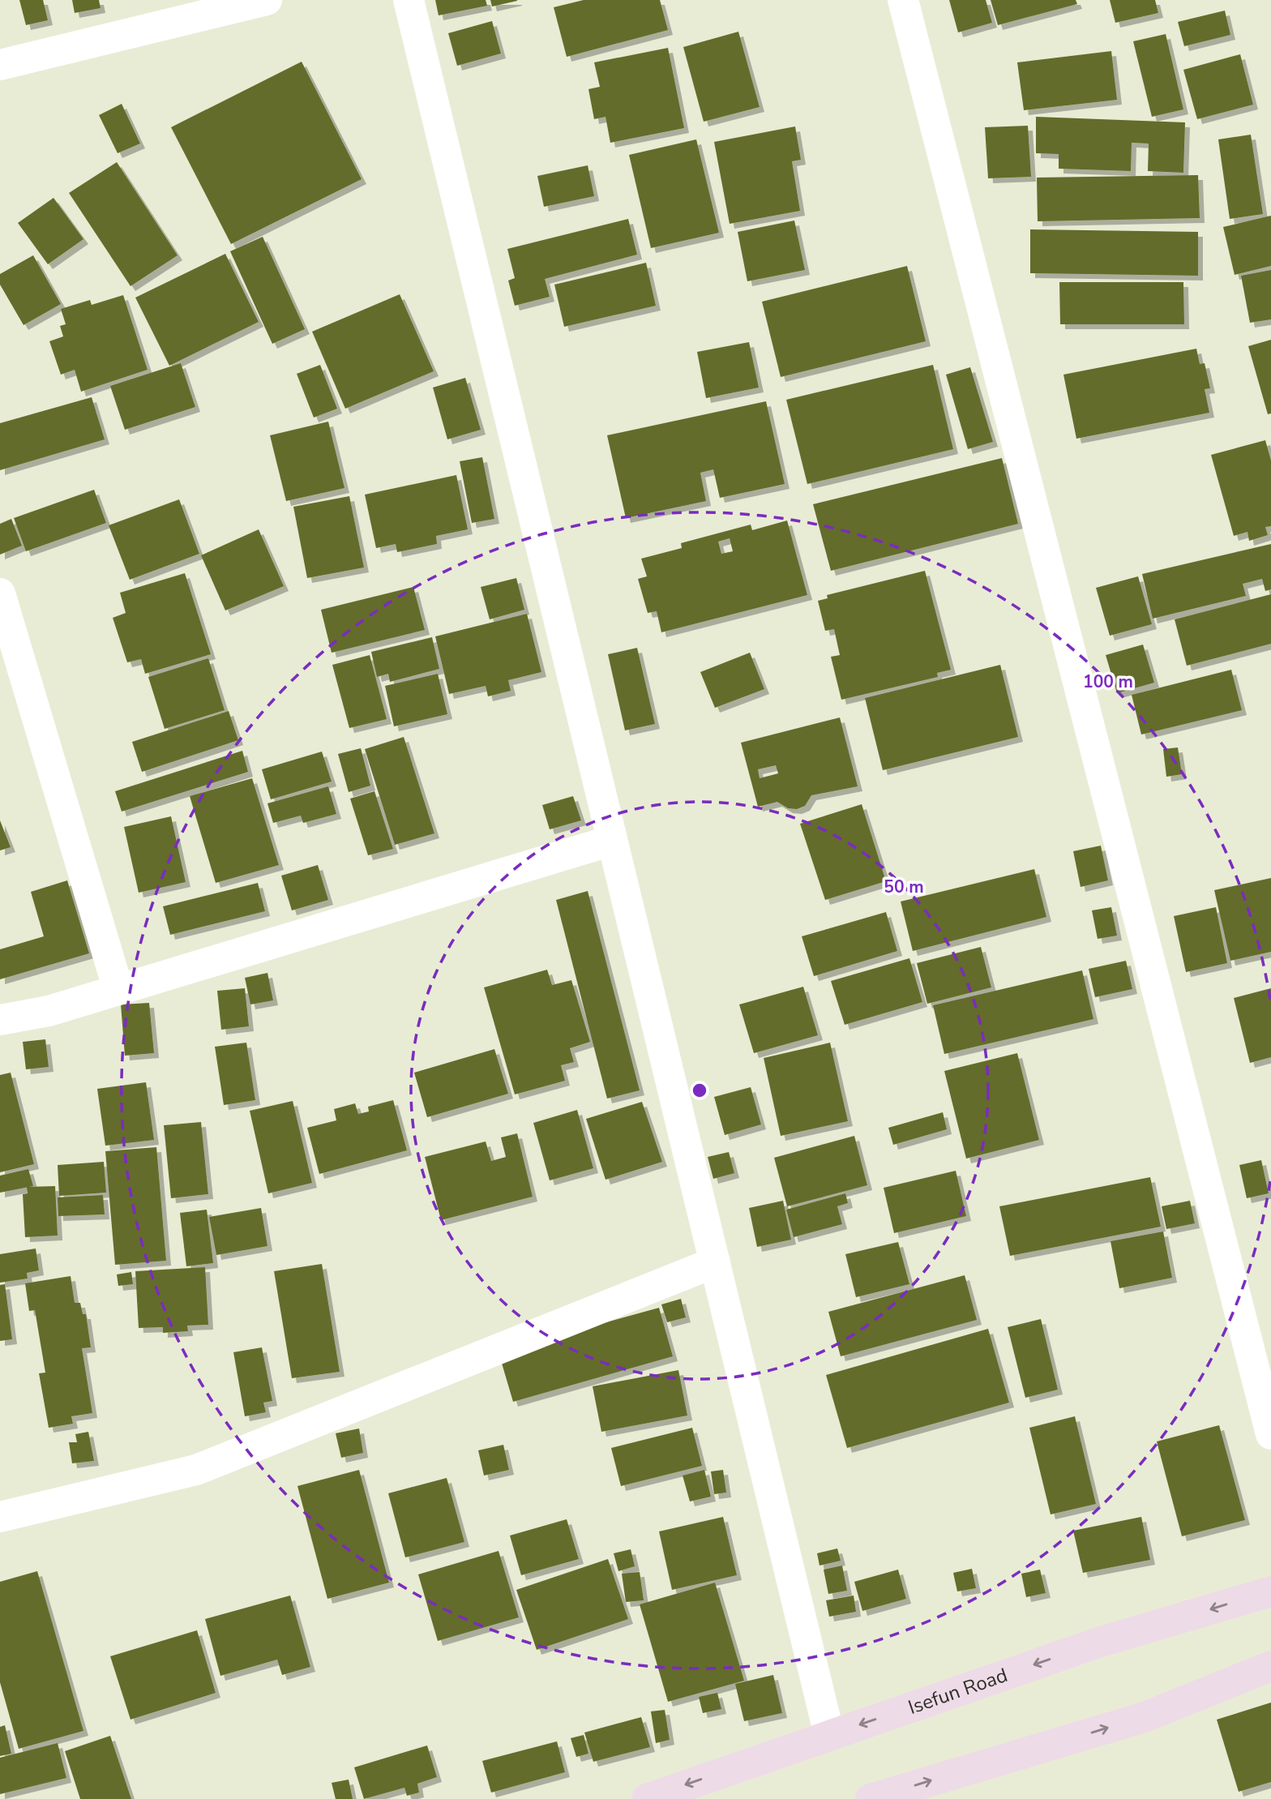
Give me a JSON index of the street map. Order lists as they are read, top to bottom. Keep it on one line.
{"streets":{"street":["Isefun Road"]},"rings":["100 m","50 m"]}
